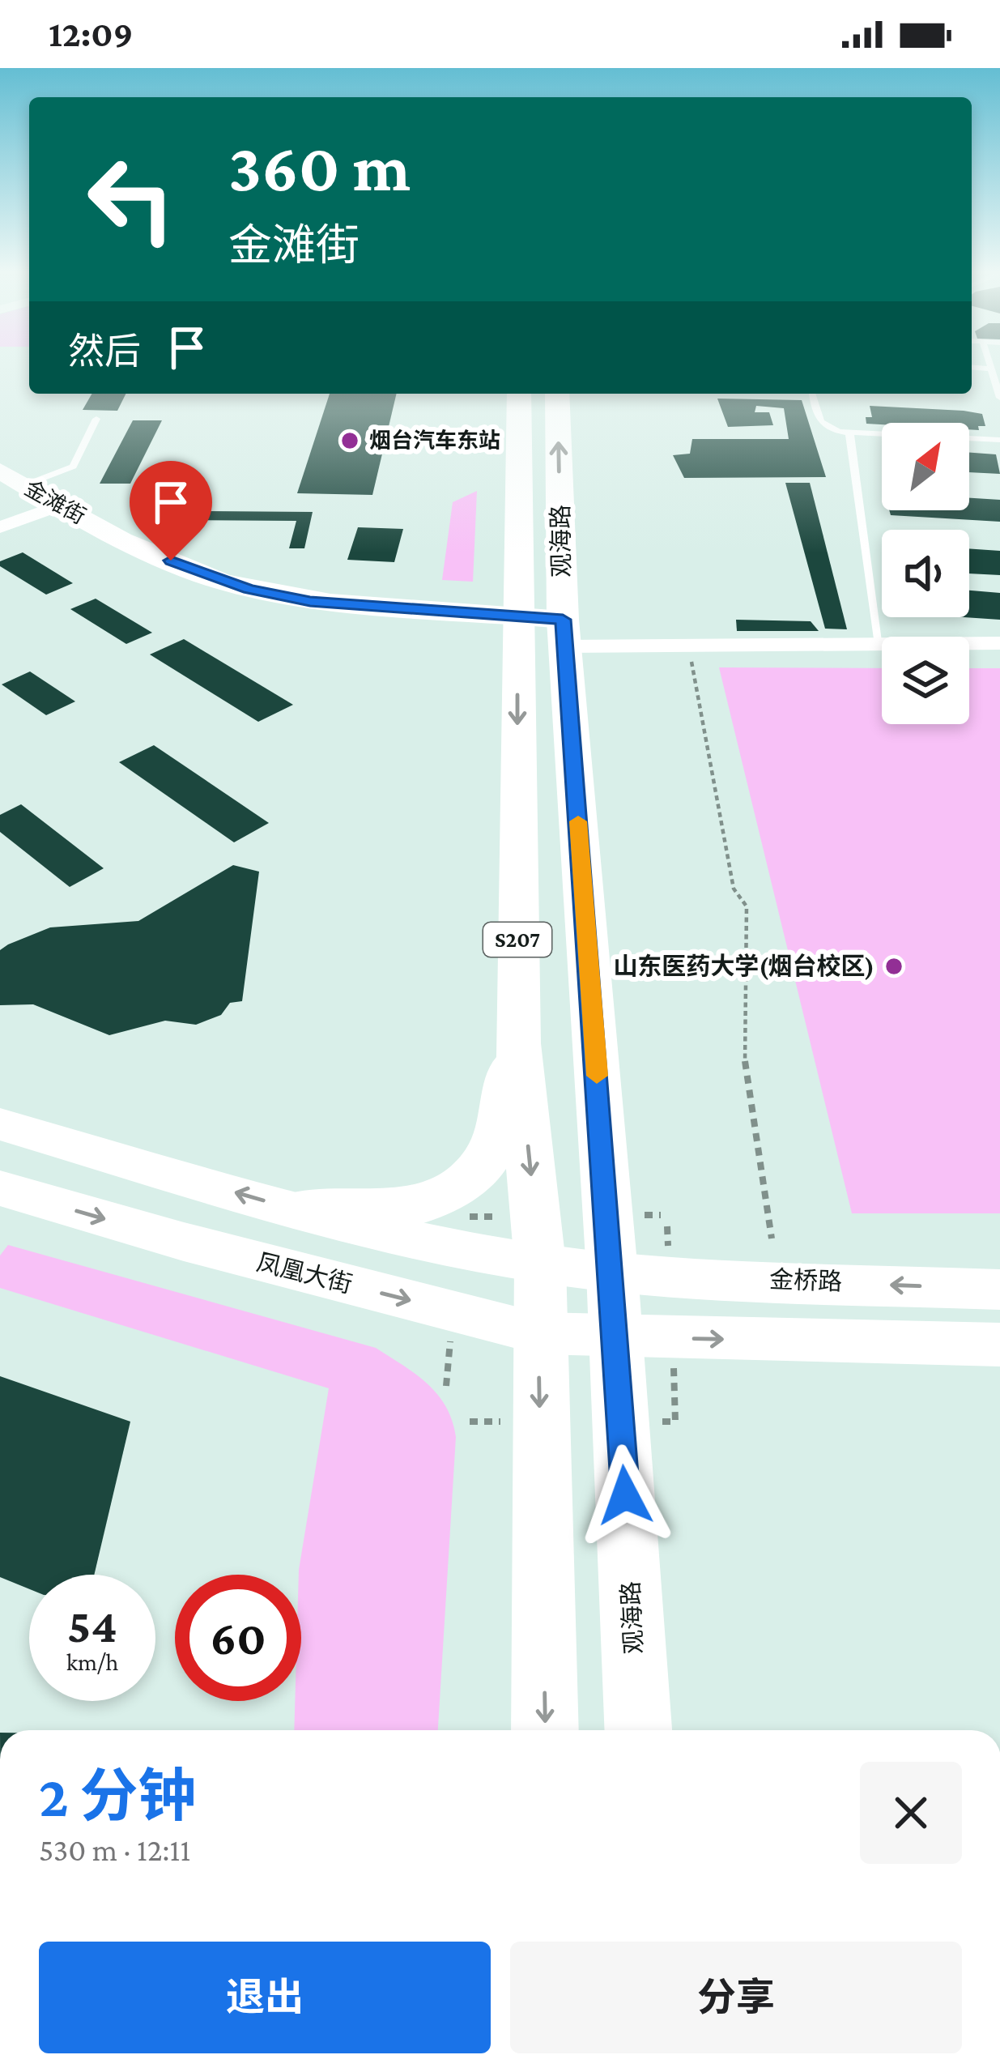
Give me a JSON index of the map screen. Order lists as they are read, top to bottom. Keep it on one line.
{"streets":{"main road":["观海路","S207"],"street":["金滩街","凤凰大街","金桥路"]},"crossings":[["金滩街","观海路"],["观海路","凤凰大街"],["观海路","金桥路"]],"places":["烟台汽车东站","山东医药大学(烟台校区)"],"north":"top right","page":{"status":"12:09","turn":["360 m","金滩街"],"then":"然后","speed":"54 km/h","limit":"60","heading":["2 分钟","530 m · 12:11"],"buttons":["退出","分享"]}}
